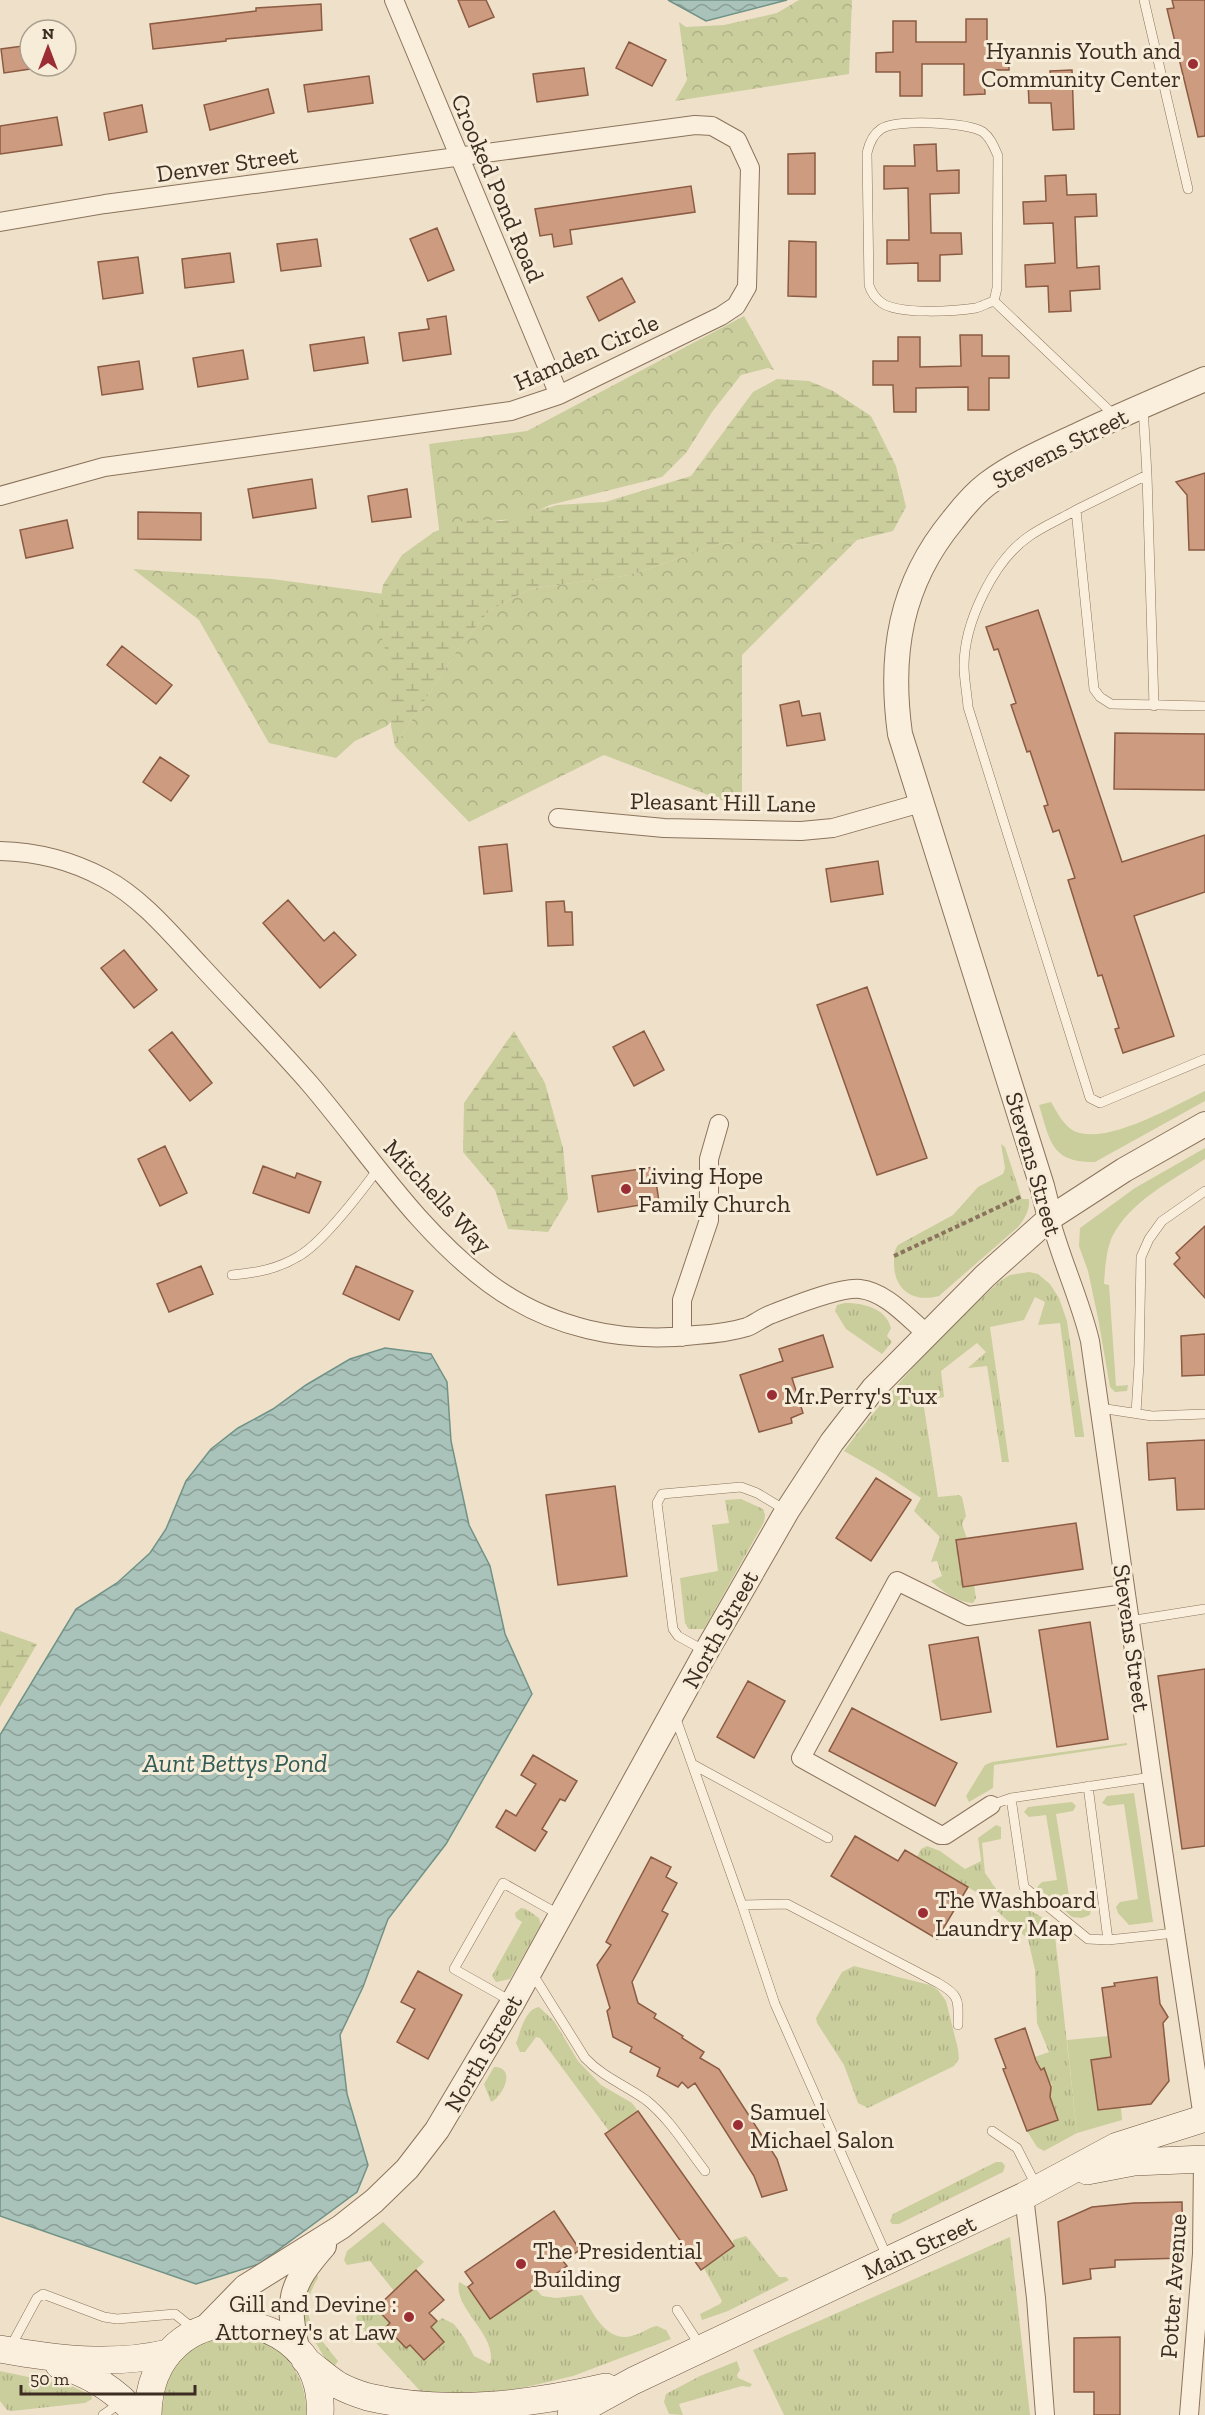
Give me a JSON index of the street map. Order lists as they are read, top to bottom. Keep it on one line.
{"streets":{"main road":["Main Street"],"street":["Denver Street","Crooked Pond Road","Hamden Circle","Stevens Street","Pleasant Hill Lane","Mitchells Way","North Street","Potter Avenue"]},"crossings":[["Denver Street","Crooked Pond Road"],["Denver Street","Hamden Circle"],["Crooked Pond Road","Hamden Circle"],["Stevens Street","Pleasant Hill Lane"],["Stevens Street","North Street"],["Stevens Street","Main Street"],["Mitchells Way","North Street"],["North Street","Main Street"]],"water":["Aunt Bettys Pond"],"places":["Hyannis Youth and Community Center","Living Hope Family Church","Mr.Perry's Tux","The Washboard Laundry Map","Samuel Michael Salon","The Presidential Building","Gill and Devine : Attorney's at Law"],"scale_bar":"50 m","north":"top"}
